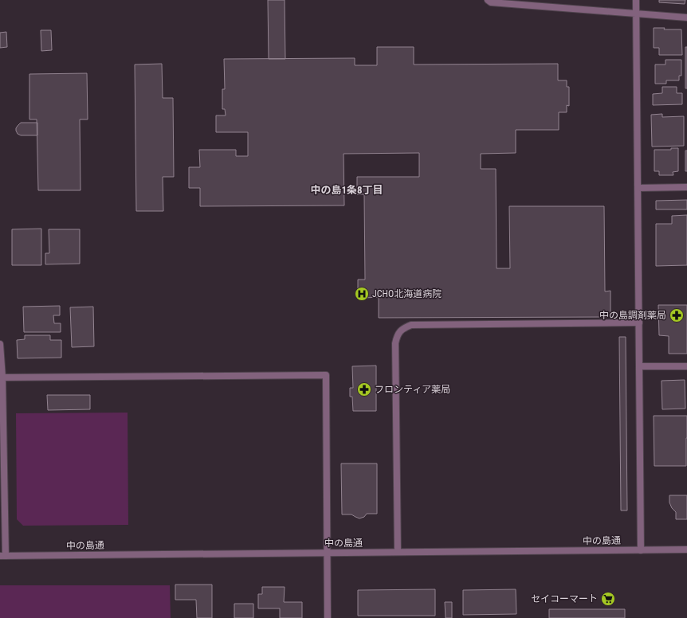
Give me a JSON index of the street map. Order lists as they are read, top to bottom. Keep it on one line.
{"streets":{"street":["中の島通"]},"districts":["中の島1条8丁目"],"places":{"hospital":["JCHO北海道病院"],"pharmacy":["中の島調剤薬局","フロンティア薬局"],"supermarket":["セイコーマート"]}}
